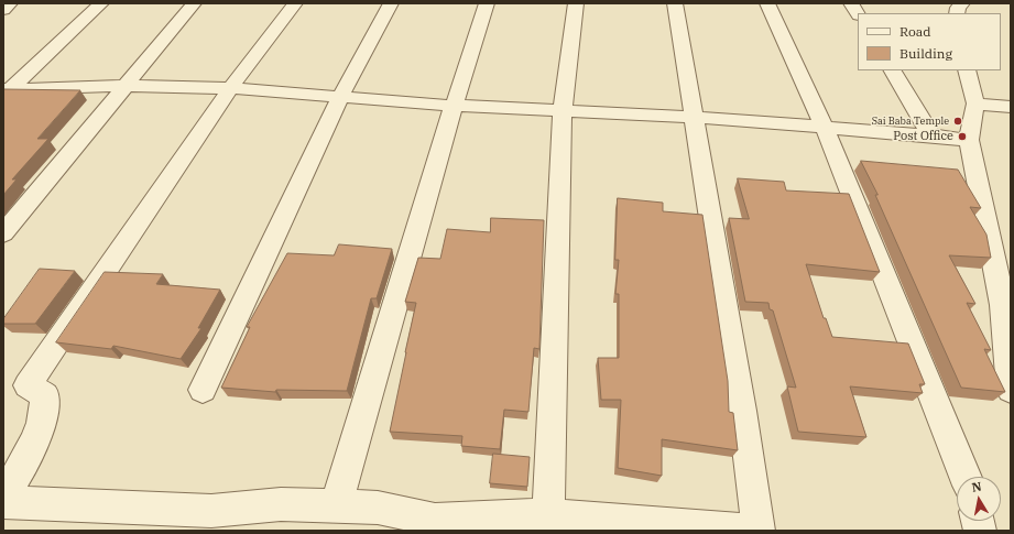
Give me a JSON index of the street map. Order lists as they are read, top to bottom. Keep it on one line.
{"places":["Sai Baba Temple","Post Office"],"legend":["Road","Building"],"north":"top"}
